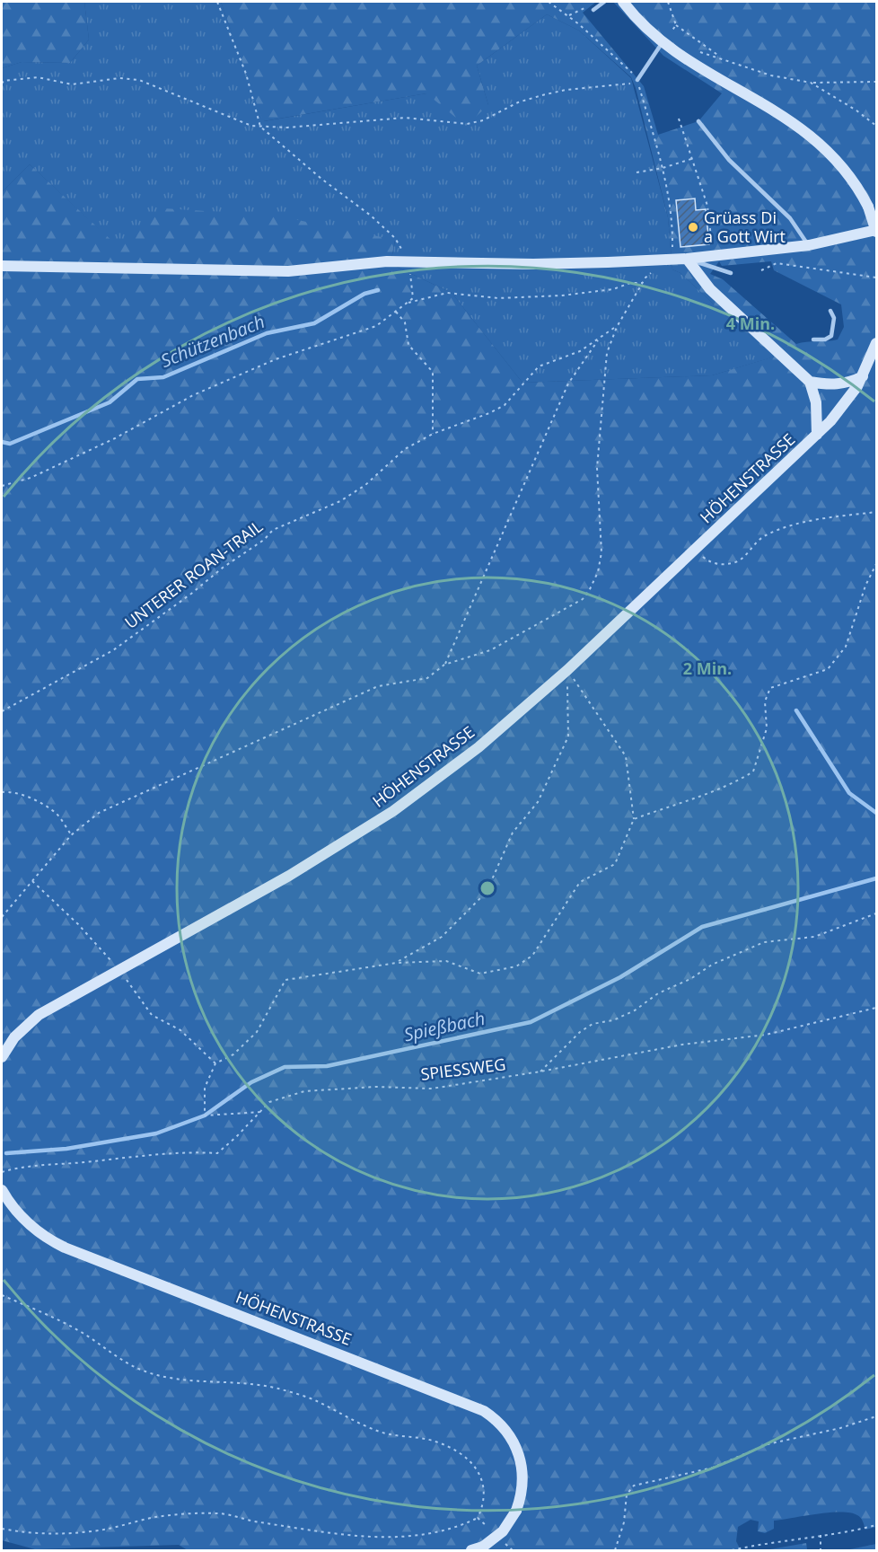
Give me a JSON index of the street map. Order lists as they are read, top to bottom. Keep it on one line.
{"streets":{"street":["HÖHENSTRASSE"],"path":["UNTERER ROAN-TRAIL","SPIESSWEG"]},"water":["Schützenbach","Spießbach"],"places":["Grüass Di a Gott Wirt"],"rings":["4 Min.","2 Min."]}
